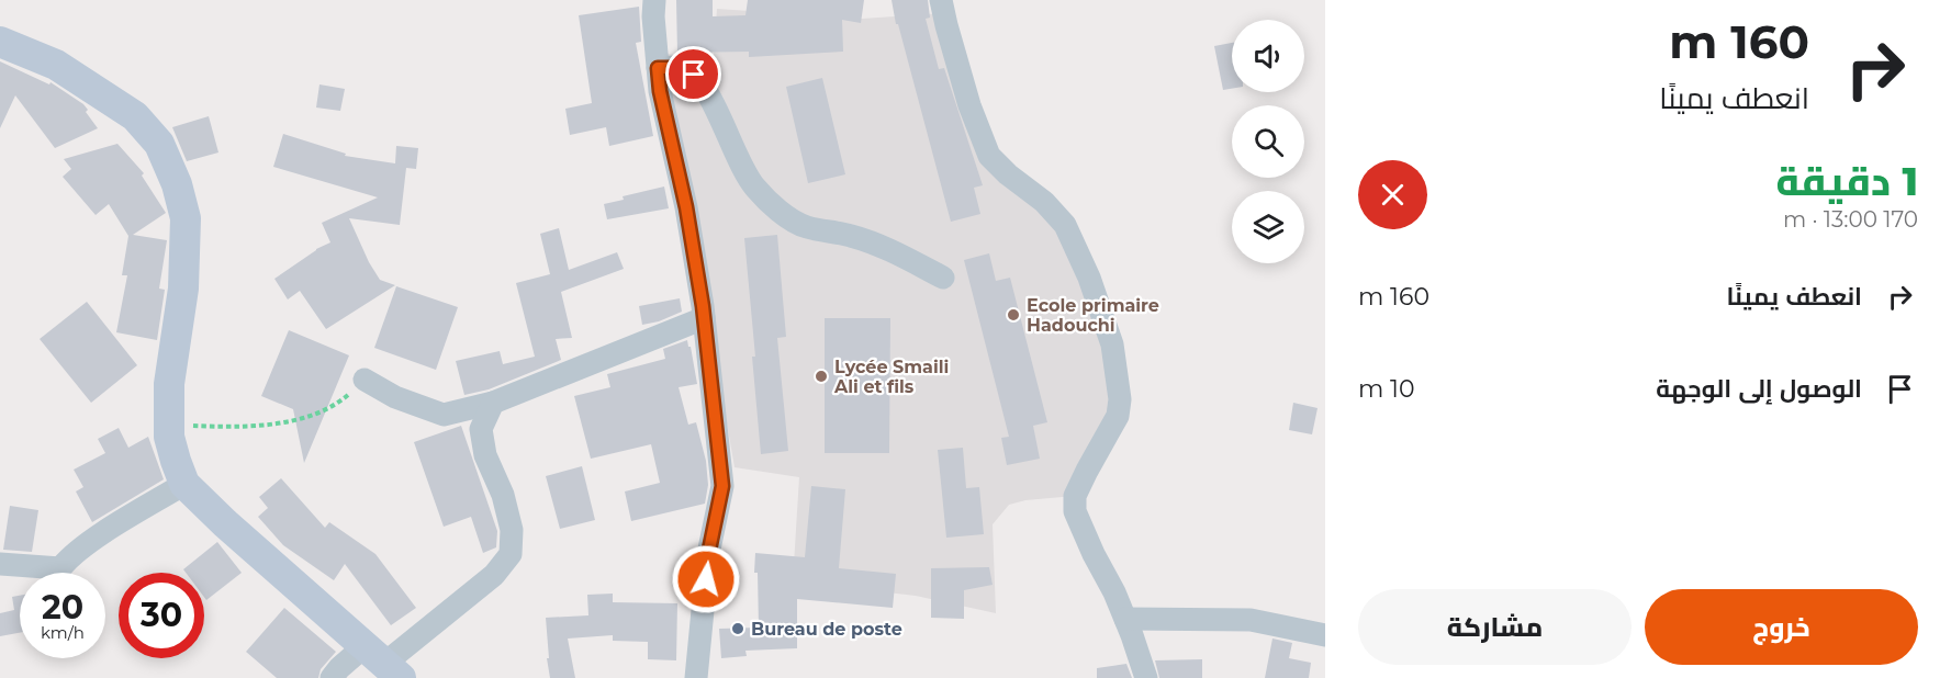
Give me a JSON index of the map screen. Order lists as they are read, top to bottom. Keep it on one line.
{"places":["Ecole primaire Hadouchi","Lycée Smaili Ali et fils","Bureau de poste"],"page":{"turn":["160 m","انعطف يمينًا"],"heading":["1 دقيقة","170 m · 13:00"],"list":[{"name":"انعطف يمينًا","value":"160 m"},{"name":"الوصول إلى الوجهة","value":"10 m"}],"speed":"20 km/h","limit":"30","buttons":["خروج","مشاركة"]}}
